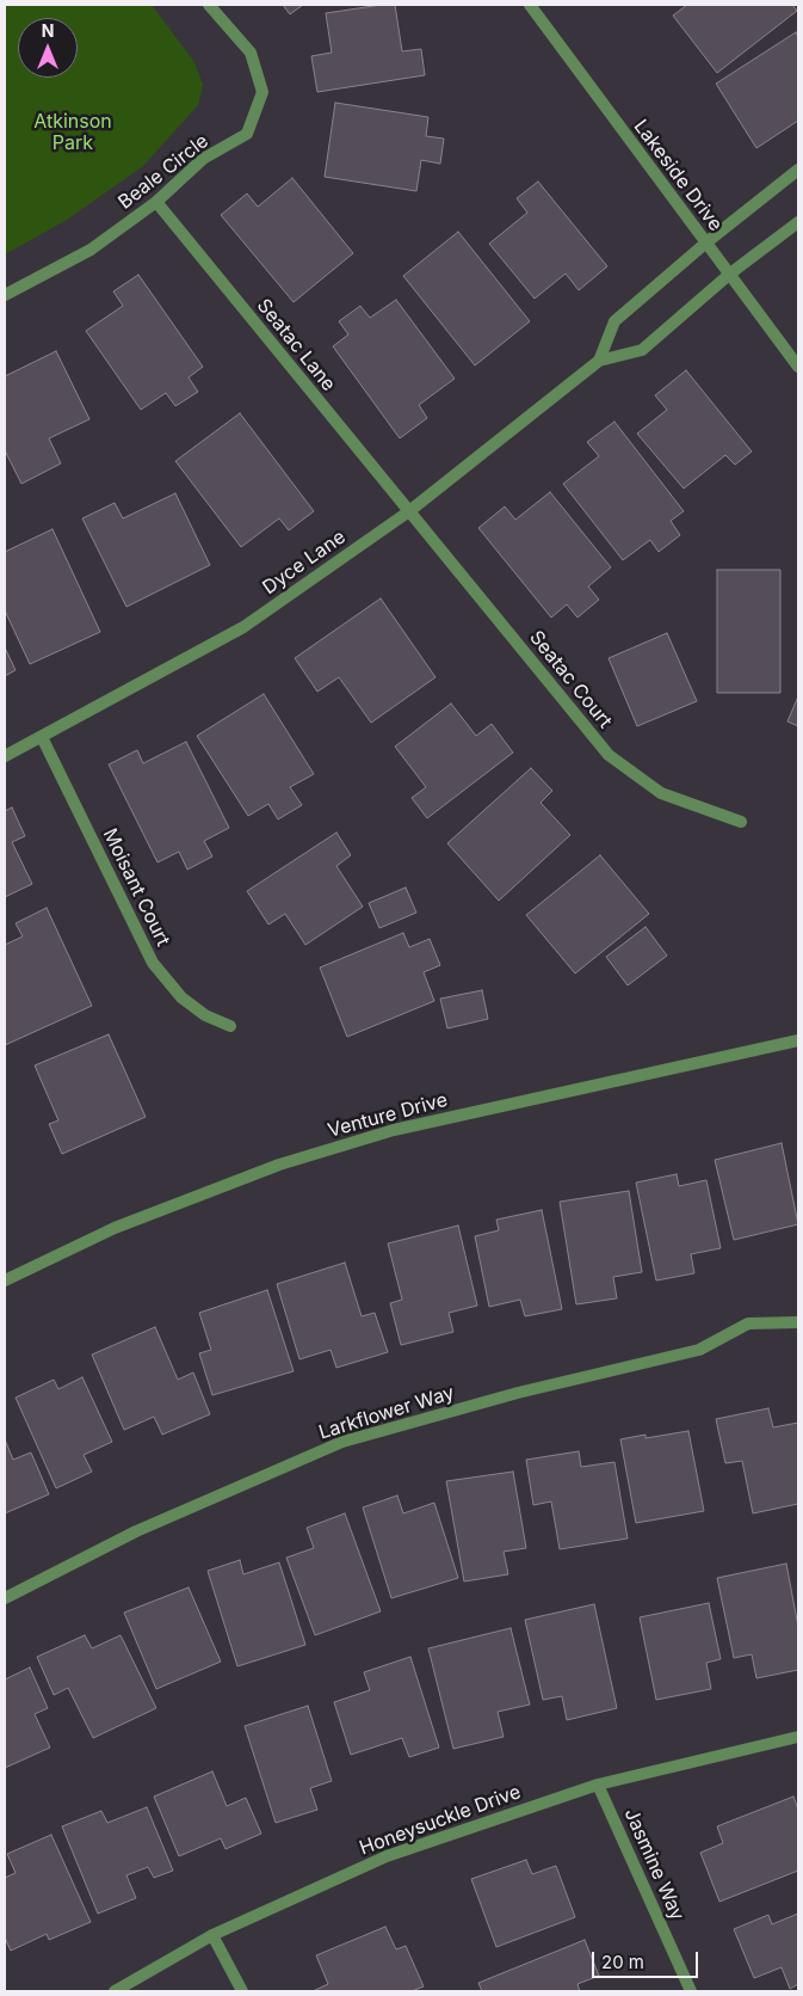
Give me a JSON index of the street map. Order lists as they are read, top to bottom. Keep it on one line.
{"streets":{"street":["Beale Circle","Lakeside Drive","Seatac Lane","Dyce Lane","Seatac Court","Moisant Court","Venture Drive","Larkflower Way","Honeysuckle Drive","Jasmine Way"]},"crossings":[["Beale Circle","Seatac Lane"],["Lakeside Drive","Dyce Lane"],["Seatac Lane","Dyce Lane"],["Seatac Lane","Seatac Court"],["Dyce Lane","Seatac Court"],["Dyce Lane","Moisant Court"],["Honeysuckle Drive","Jasmine Way"]],"parks":["Atkinson Park"],"scale_bar":"20 m","north":"top"}
